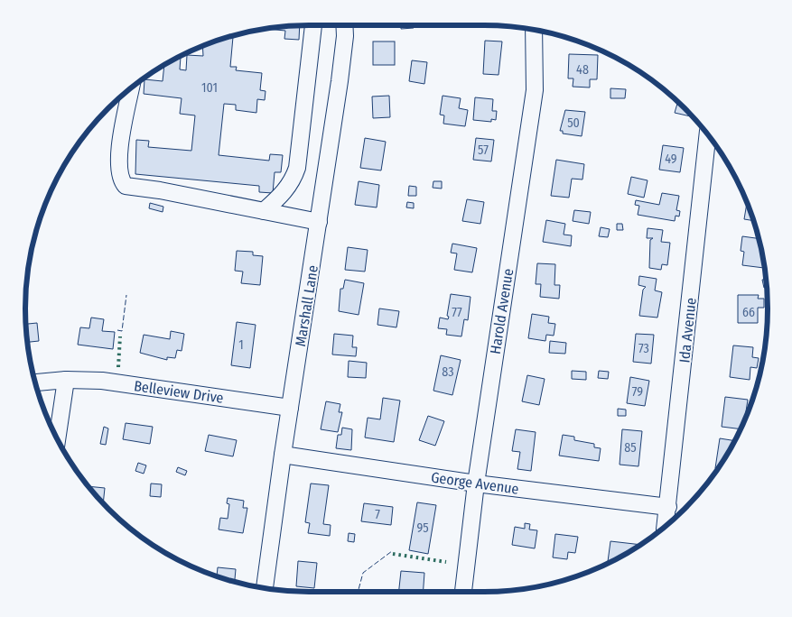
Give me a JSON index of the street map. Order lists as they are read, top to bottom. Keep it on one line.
{"streets":{"street":["Marshall Lane","Harold Avenue","Ida Avenue","Belleview Drive","George Avenue"]},"crossings":[["Marshall Lane","Belleview Drive"],["Marshall Lane","George Avenue"],["Harold Avenue","George Avenue"],["Ida Avenue","George Avenue"]],"house_numbers":["48","101","50","57","49","77","66","1","73","83","79","85","7","95"]}
